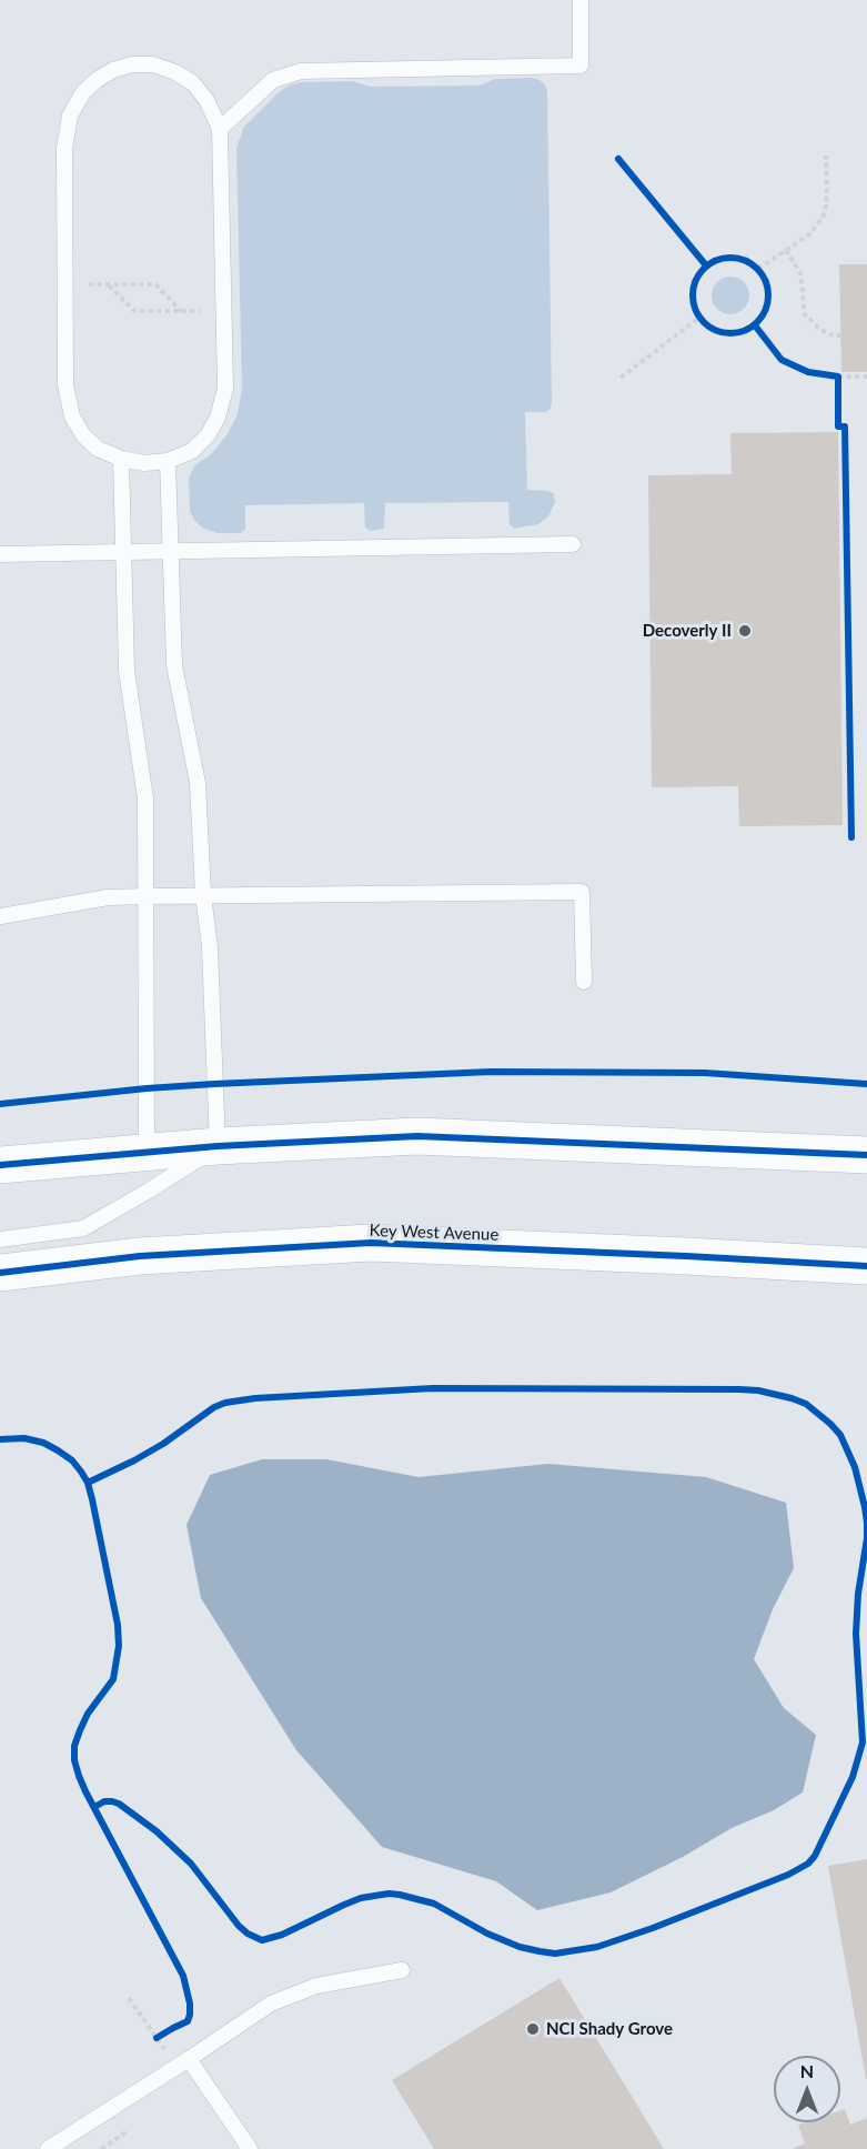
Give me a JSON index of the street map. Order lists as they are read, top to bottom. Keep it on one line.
{"streets":{"main road":["Key West Avenue"]},"places":["Decoverly II","NCI Shady Grove"],"north":"top"}
